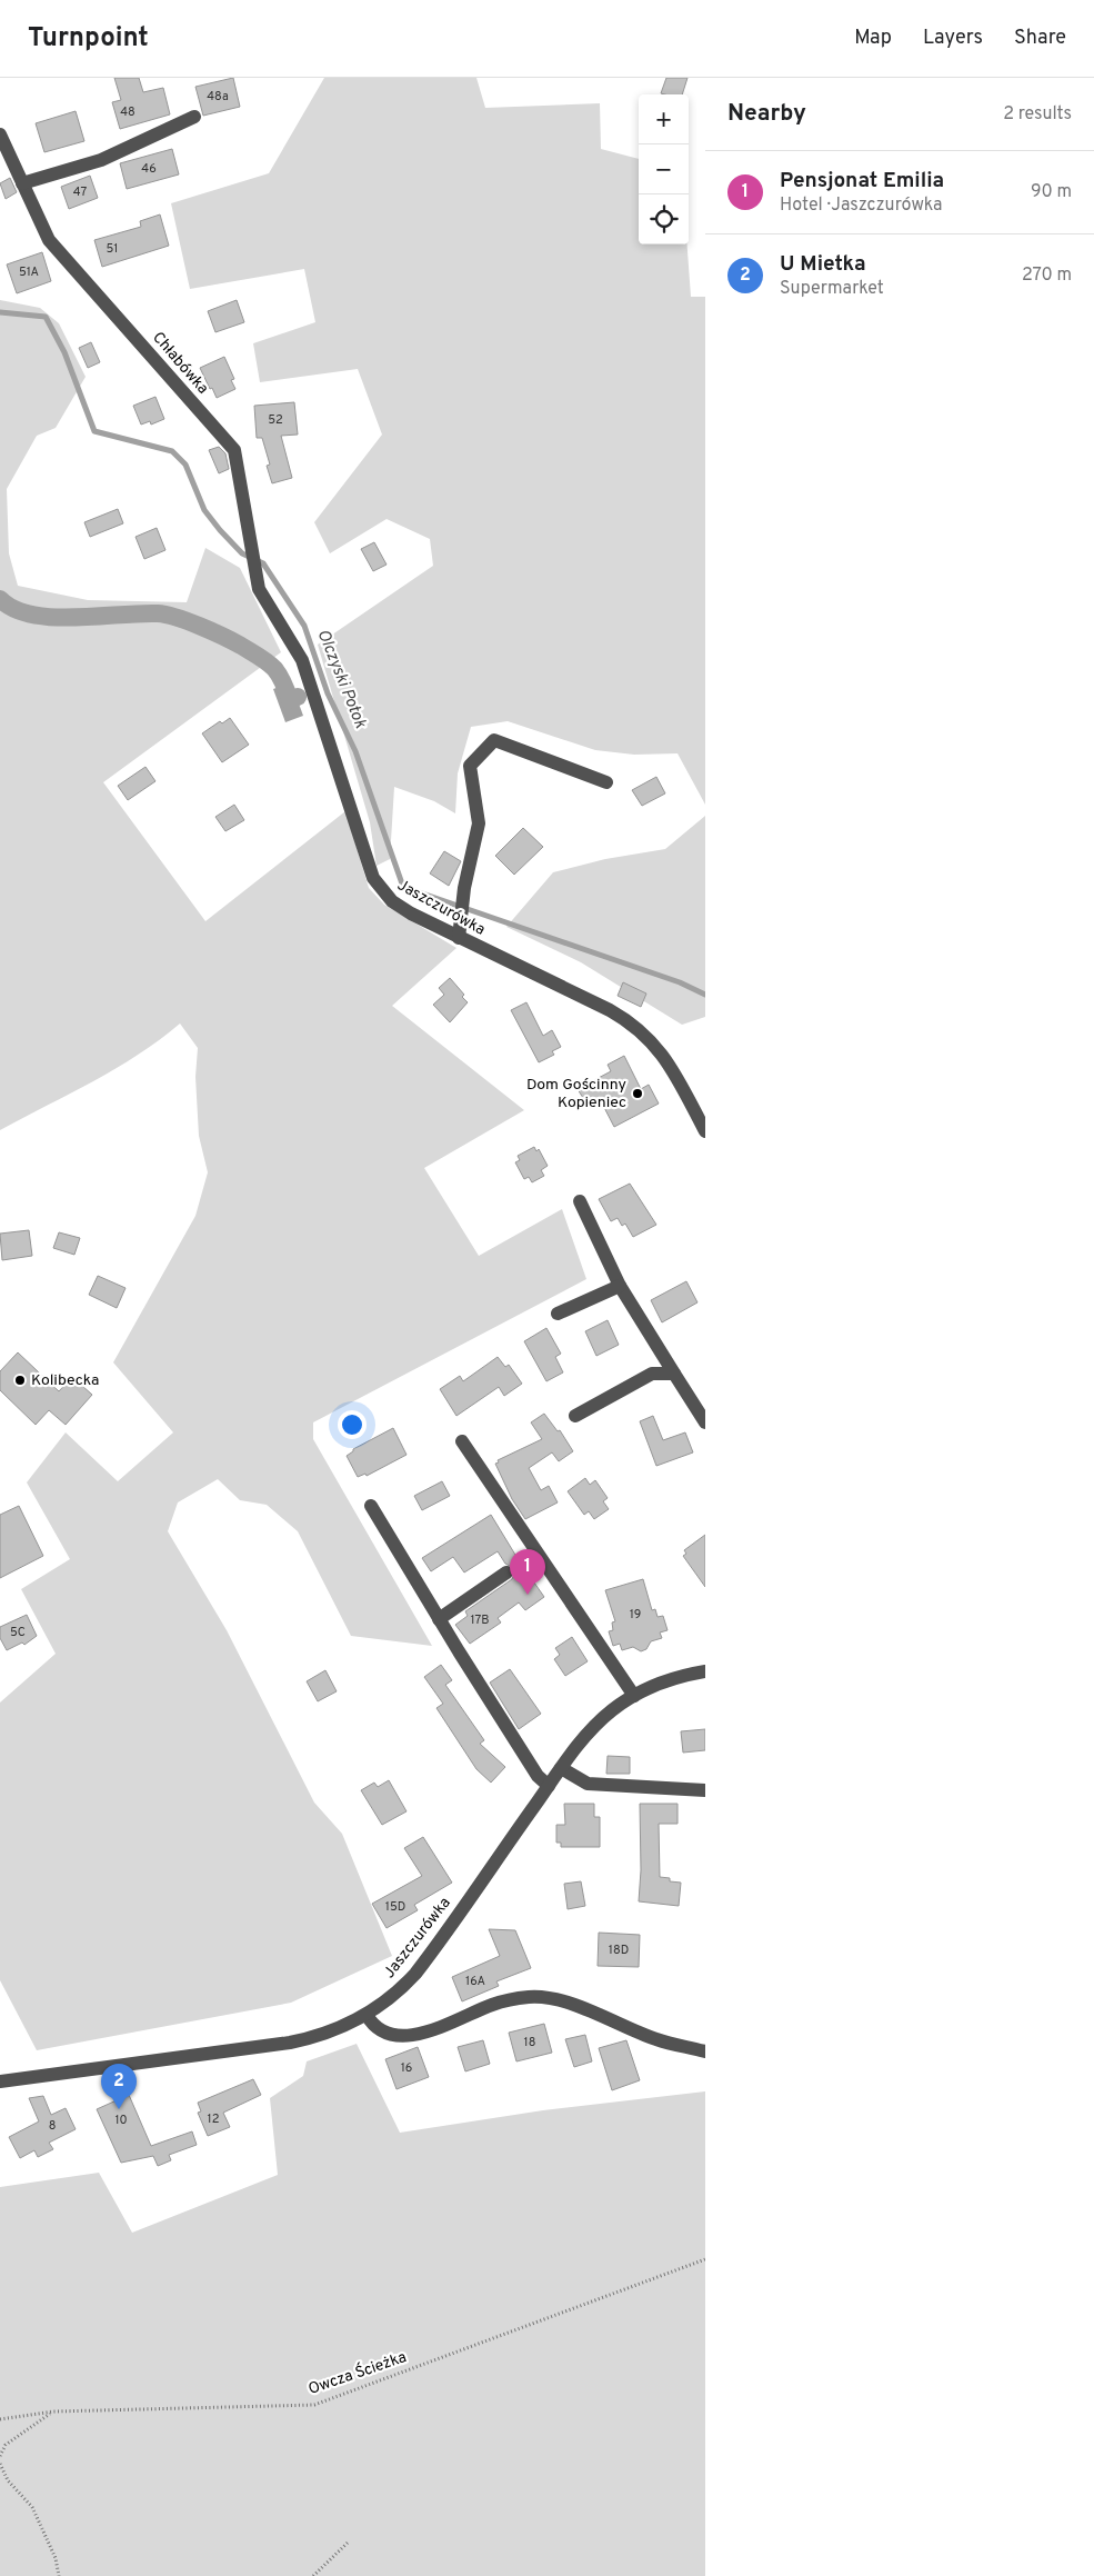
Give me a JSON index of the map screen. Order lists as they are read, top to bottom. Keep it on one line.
{"streets":{"street":["Chłabówka","Jaszczurówka"],"path":["Owcza Ścieżka"]},"crossings":[["Chłabówka","Jaszczurówka"]],"water":["Olczyski Potok"],"places":["Dom Gościnny Kopieniec","Kolibecka"],"house_numbers":["48a","48","46","47","51","51A","52","19","17B","5C","15D","18D","16A","18","16","12","10","8"],"page":{"header":"Turnpoint","nav":["Map","Layers","Share"],"heading":["Nearby","2 results"],"map_buttons":["+","−"],"list":[{"mark":"1","name":"Pensjonat Emilia","note":"Hotel · Jaszczurówka","value":"90 m"},{"mark":"2","name":"U Mietka","note":"Supermarket","value":"270 m"}],"pins":["1","2"]}}
